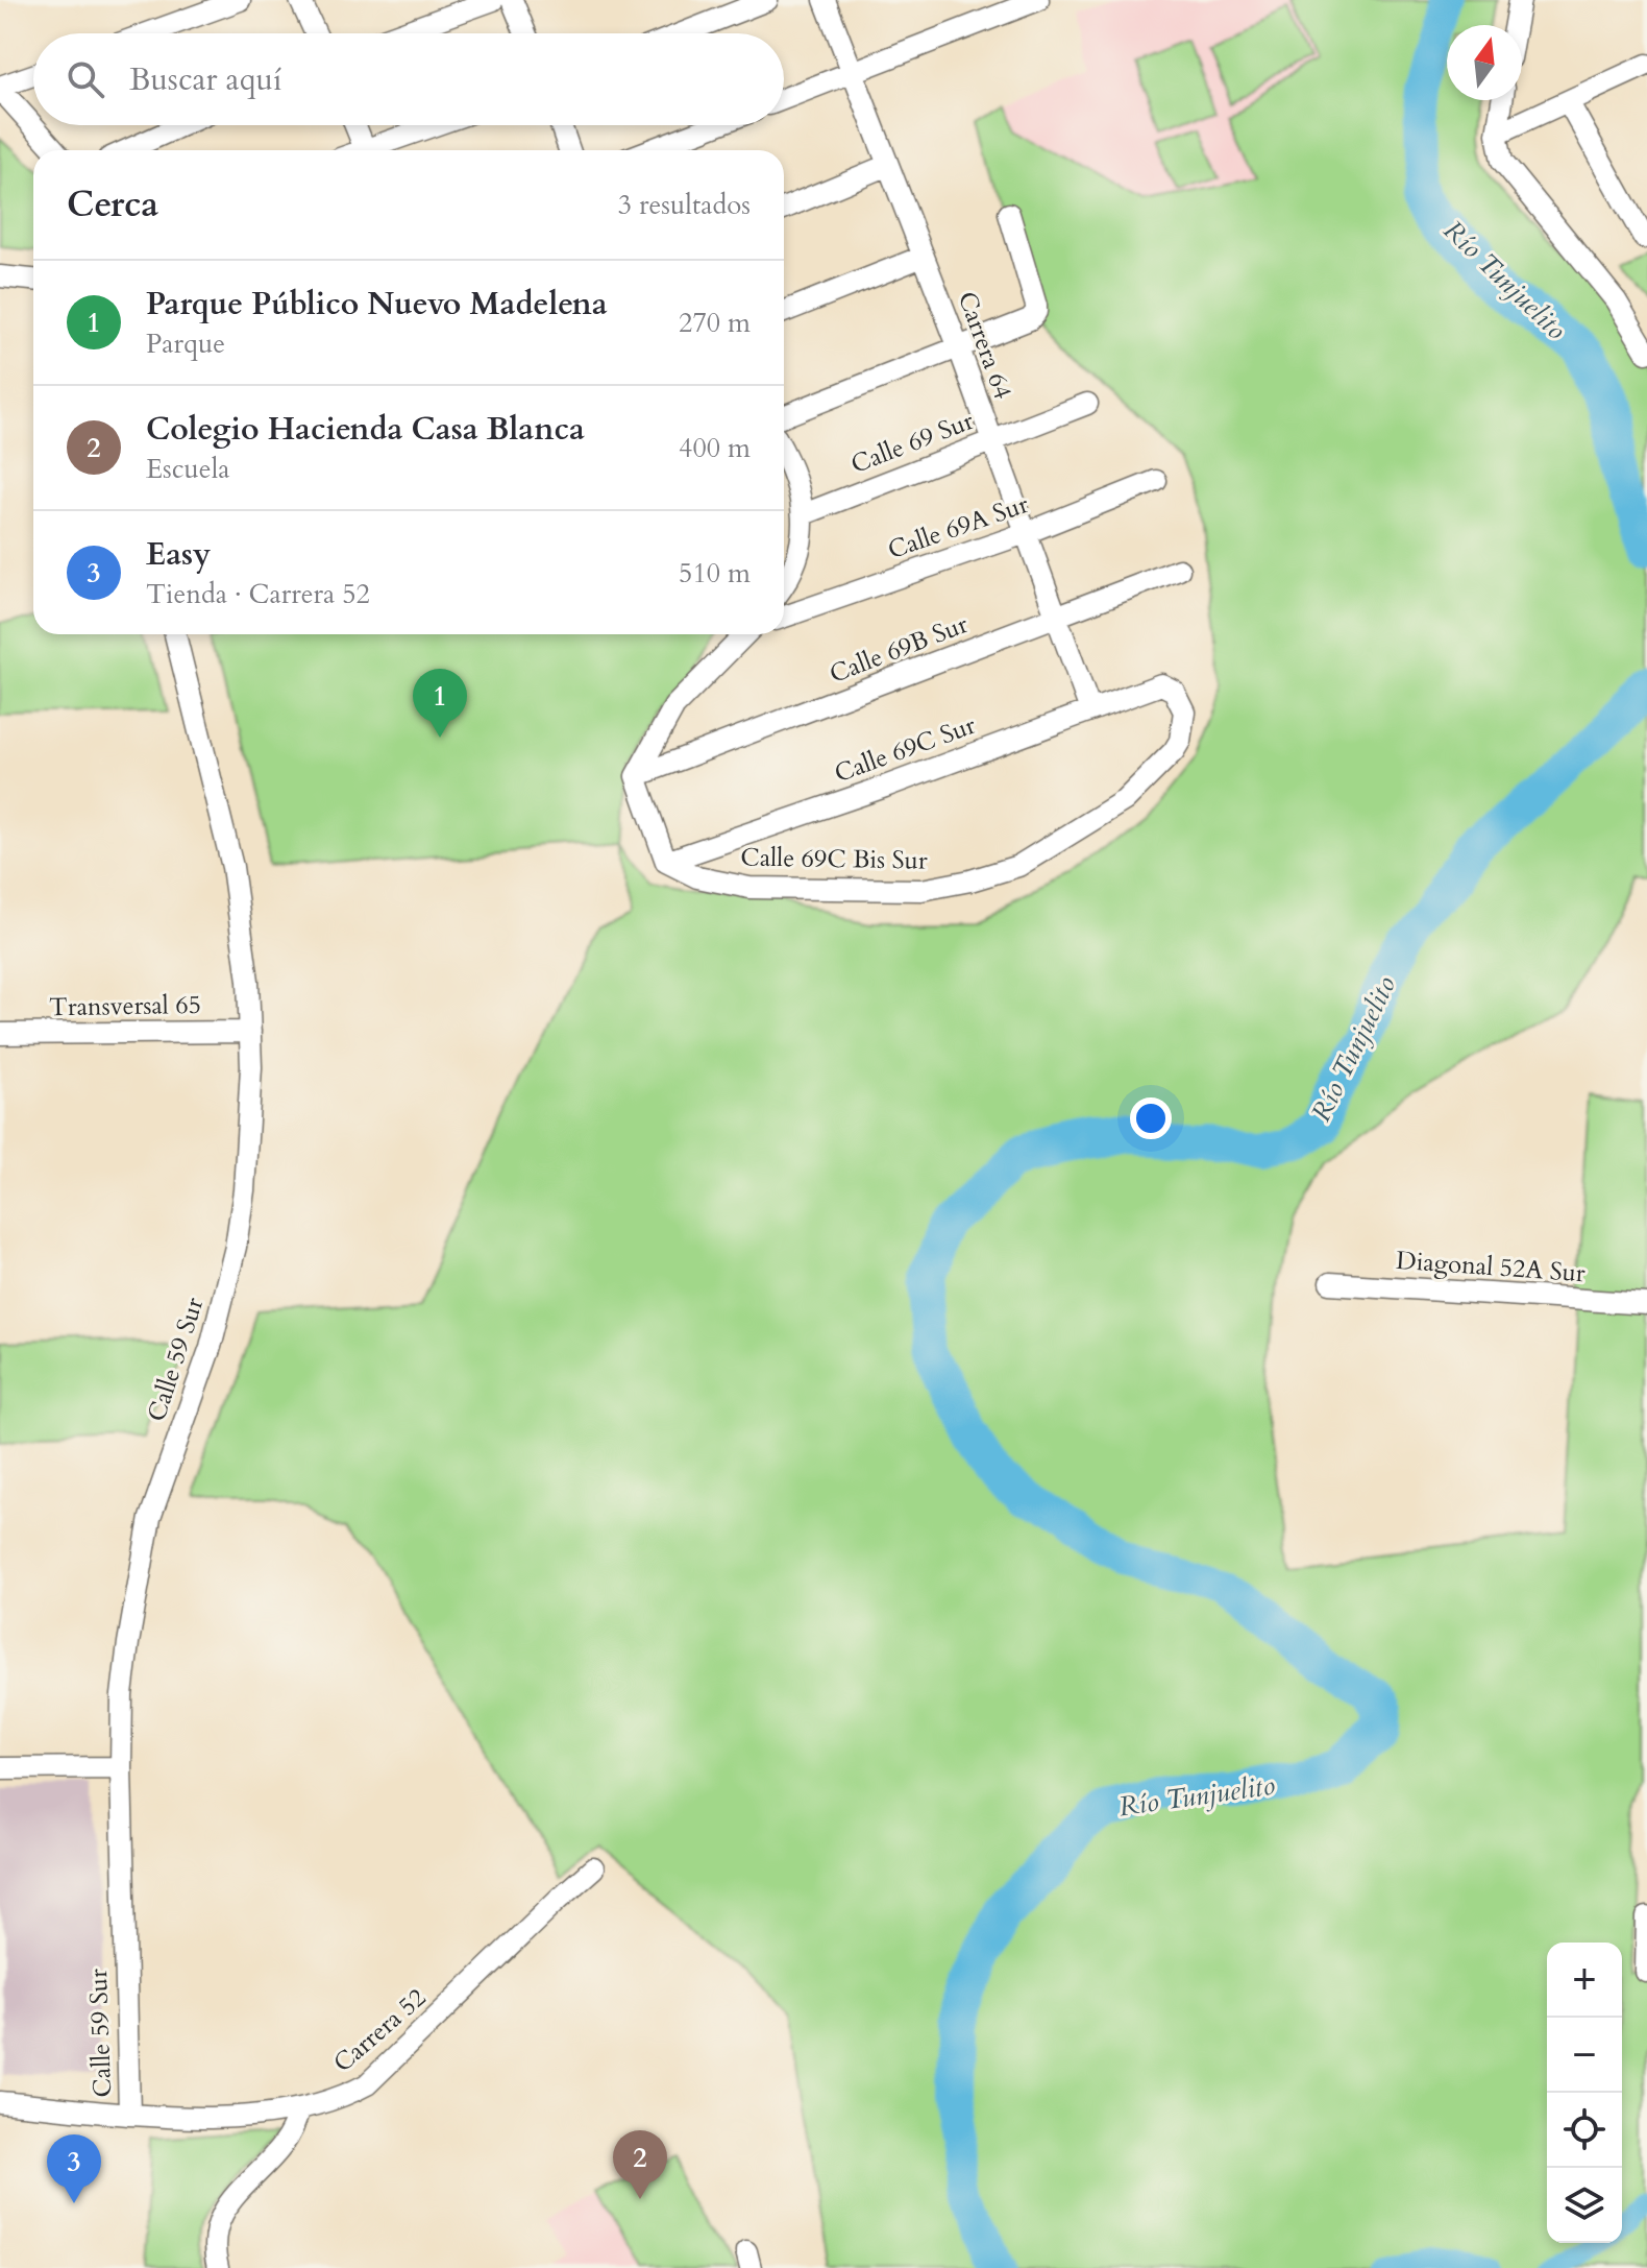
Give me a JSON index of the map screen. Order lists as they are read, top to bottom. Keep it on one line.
{"streets":{"street":["Carrera 64","Calle 69 Sur","Calle 69A Sur","Calle 69B Sur","Calle 69C Sur","Calle 69C Bis Sur","Transversal 65","Diagonal 52A Sur","Calle 59 Sur","Carrera 52"]},"crossings":[["Carrera 64","Calle 69 Sur"],["Carrera 64","Calle 69A Sur"],["Carrera 64","Calle 69B Sur"],["Carrera 64","Calle 69C Sur"],["Calle 69C Sur","Calle 69C Bis Sur"],["Transversal 65","Calle 59 Sur"],["Calle 59 Sur","Carrera 52"]],"water":["Río Tunjuelito"],"north":"top","page":{"search":"Buscar aquí","heading":["Cerca","3 resultados"],"list":[{"mark":"1","name":"Parque Público Nuevo Madelena","note":"Parque","value":"270 m"},{"mark":"2","name":"Colegio Hacienda Casa Blanca","note":"Escuela","value":"400 m"},{"mark":"3","name":"Easy","note":"Tienda · Carrera 52","value":"510 m"}],"pins":["1","2","3"],"map_buttons":["+","−"]}}
